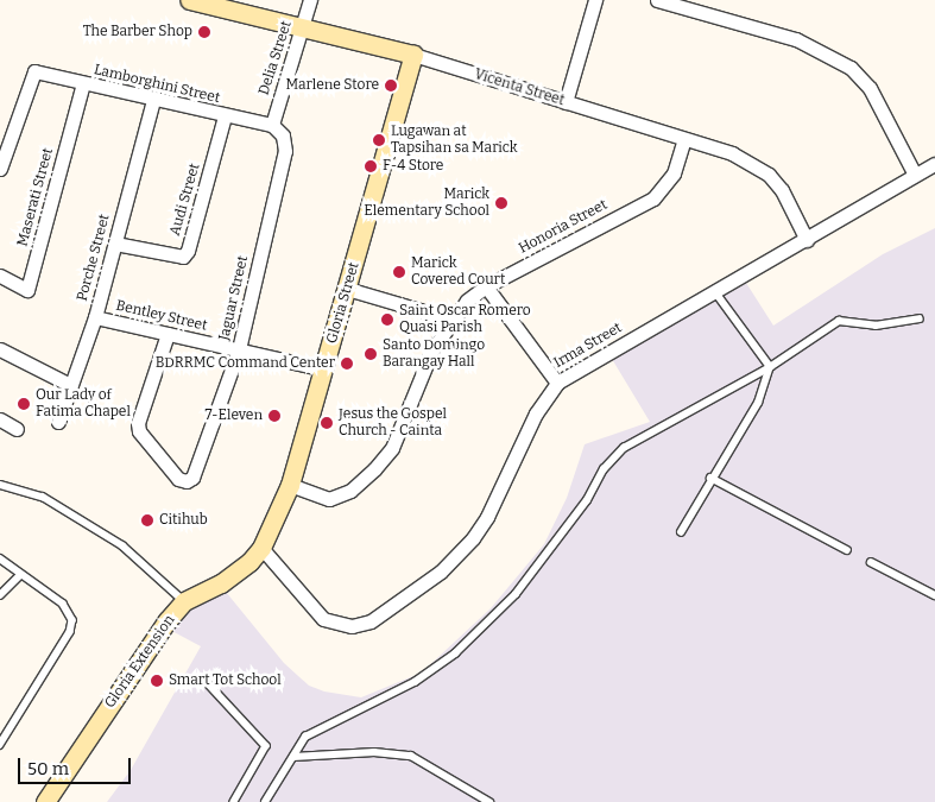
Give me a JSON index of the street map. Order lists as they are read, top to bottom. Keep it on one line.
{"streets":{"street":["Delia Street","Lamborghini Street","Vicenta Street","Maserati Street","Audi Street","Honoria Street","Porche Street","Jaguar Street","Gloria Street","Bentley Street","Irma Street","Gloria Extension"]},"crossings":[["Delia Street","Lamborghini Street"],["Delia Street","Vicenta Street"],["Delia Street","Jaguar Street"],["Lamborghini Street","Maserati Street"],["Lamborghini Street","Audi Street"],["Lamborghini Street","Porche Street"],["Lamborghini Street","Jaguar Street"],["Vicenta Street","Honoria Street"],["Vicenta Street","Gloria Street"],["Vicenta Street","Irma Street"],["Audi Street","Porche Street"],["Honoria Street","Gloria Street"],["Porche Street","Bentley Street"],["Jaguar Street","Bentley Street"],["Gloria Street","Bentley Street"],["Gloria Street","Irma Street"],["Gloria Street","Gloria Extension"],["Irma Street","Gloria Extension"]],"places":["The Barber Shop","Marlene Store","Lugawan at Tapsihan sa Marick","F-4 Store","Marick Elementary School","Marick Covered Court","Saint Oscar Romero Quasi Parish","Santo Domingo Barangay Hall","BDRRMC Command Center","Our Lady of Fatima Chapel","7-Eleven","Jesus the Gospel Church - Cainta","Citihub","Smart Tot School"],"scale_bar":"50 m"}
